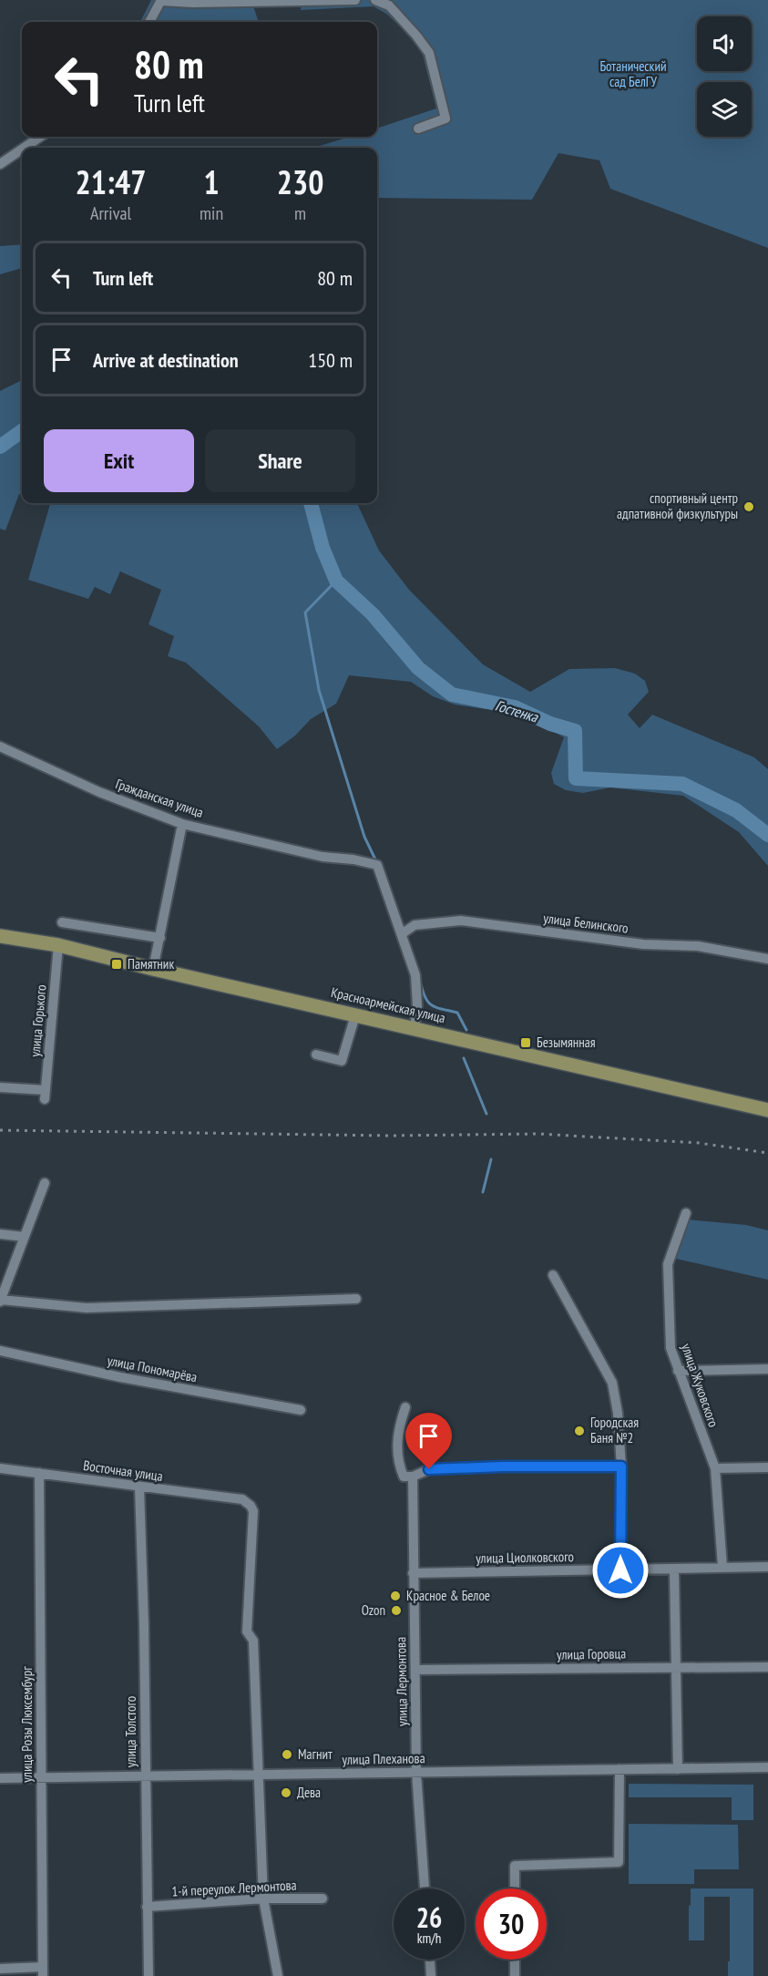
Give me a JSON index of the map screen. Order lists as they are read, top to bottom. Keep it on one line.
{"streets":{"main road":["Красноармейская улица"],"street":["Гражданская улица","улица Белинского","улица Горького","улица Пономарёва","улица Жуковского","Восточная улица","улица Циолковского","улица Горовца","улица Лермонтова","улица Розы Люксембург","улица Толстого","улица Плеханова","1-й переулок Лермонтова"]},"crossings":[["Гражданская улица","улица Белинского"],["Красноармейская улица","улица Горького"],["улица Жуковского","улица Циолковского"],["Восточная улица","улица Розы Люксембург"],["Восточная улица","улица Толстого"],["Восточная улица","улица Плеханова"],["улица Циолковского","улица Лермонтова"],["улица Горовца","улица Лермонтова"],["улица Лермонтова","улица Плеханова"],["улица Розы Люксембург","улица Плеханова"],["улица Толстого","улица Плеханова"],["улица Толстого","1-й переулок Лермонтова"]],"water":["Гостенка"],"parks":["Ботанический сад БелГУ"],"places":{"other":["спортивный центр адпативной физкультуры","Городская Баня №2","Красное & Белое","Ozon","Магнит","Дева"],"transit":["Памятник","Безымянная"]},"page":{"turn":["80 m","Turn left"],"eta":["21:47","Arrival","1","min","230","m"],"list":[{"name":"Turn left","value":"80 m"},{"name":"Arrive at destination","value":"150 m"}],"buttons":["Exit","Share"],"speed":"26 km/h","limit":"30"}}
